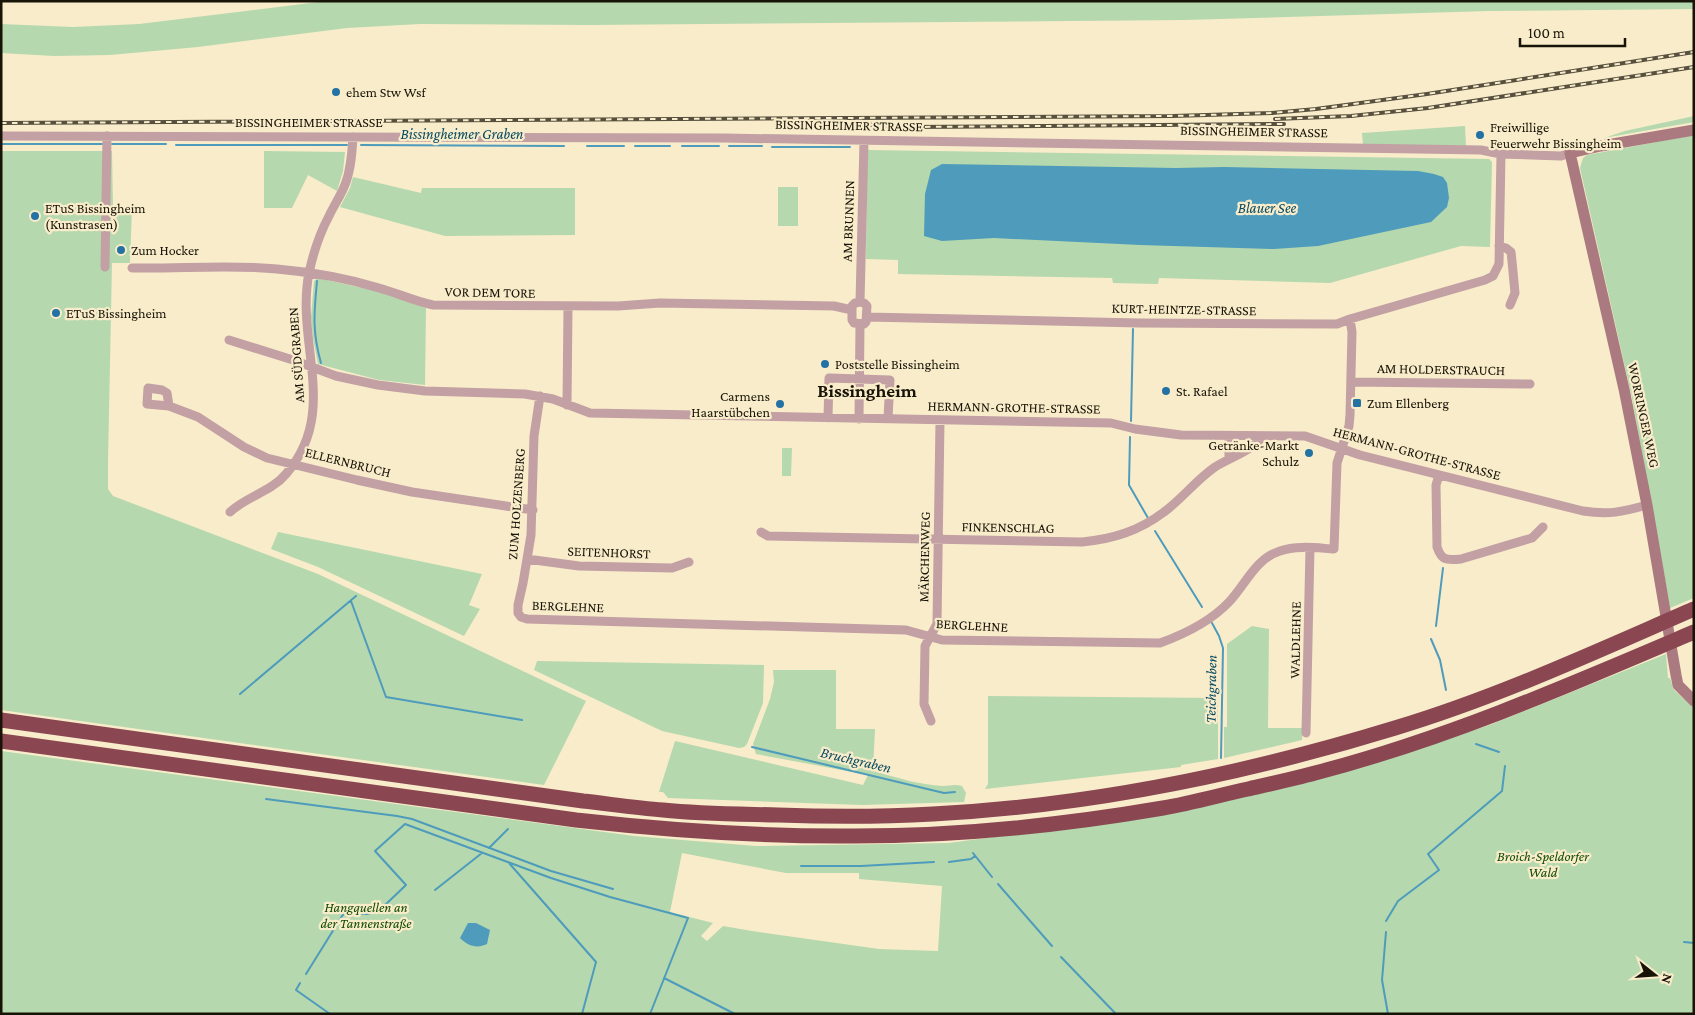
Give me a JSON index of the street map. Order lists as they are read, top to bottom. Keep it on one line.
{"streets":{"street":["BISSINGHEIMER STRASSE","AM BRUNNEN","VOR DEM TORE","KURT-HEINTZE-STRASSE","AM SÜDGRABEN","AM HOLDERSTRAUCH","HERMANN-GROTHE-STRASSE","WORRINGER WEG","ELLERNBRUCH","ZUM HOLZENBERG","FINKENSCHLAG","SEITENHORST","MÄRCHENWEG","BERGLEHNE","WALDLEHNE"]},"crossings":[["BISSINGHEIMER STRASSE","AM BRUNNEN"],["BISSINGHEIMER STRASSE","AM SÜDGRABEN"],["BISSINGHEIMER STRASSE","WORRINGER WEG"],["AM BRUNNEN","VOR DEM TORE"],["AM BRUNNEN","KURT-HEINTZE-STRASSE"],["VOR DEM TORE","KURT-HEINTZE-STRASSE"],["VOR DEM TORE","AM SÜDGRABEN"],["AM SÜDGRABEN","HERMANN-GROTHE-STRASSE"],["AM SÜDGRABEN","ELLERNBRUCH"],["HERMANN-GROTHE-STRASSE","WORRINGER WEG"],["HERMANN-GROTHE-STRASSE","ZUM HOLZENBERG"],["HERMANN-GROTHE-STRASSE","FINKENSCHLAG"],["HERMANN-GROTHE-STRASSE","MÄRCHENWEG"],["HERMANN-GROTHE-STRASSE","BERGLEHNE"],["ELLERNBRUCH","ZUM HOLZENBERG"],["ZUM HOLZENBERG","SEITENHORST"],["ZUM HOLZENBERG","BERGLEHNE"],["FINKENSCHLAG","MÄRCHENWEG"],["MÄRCHENWEG","BERGLEHNE"],["BERGLEHNE","WALDLEHNE"]],"districts":["Bissingheim"],"water":["Bissingheimer Graben","Blauer See","Teichgraben","Bruchgraben"],"parks":["Broich-Speldorfer Wald","Hangquellen an der Tannenstraße"],"places":{"other":["ehem Stw Wsf","Freiwillige Feuerwehr Bissingheim","ETuS Bissingheim (Kunstrasen)","Zum Hocker","ETuS Bissingheim","Poststelle Bissingheim","St. Rafael","Carmens Haarstübchen","Getränke-Markt Schulz"],"transit":["Zum Ellenberg"]},"scale_bar":"100 m","north":"right"}
